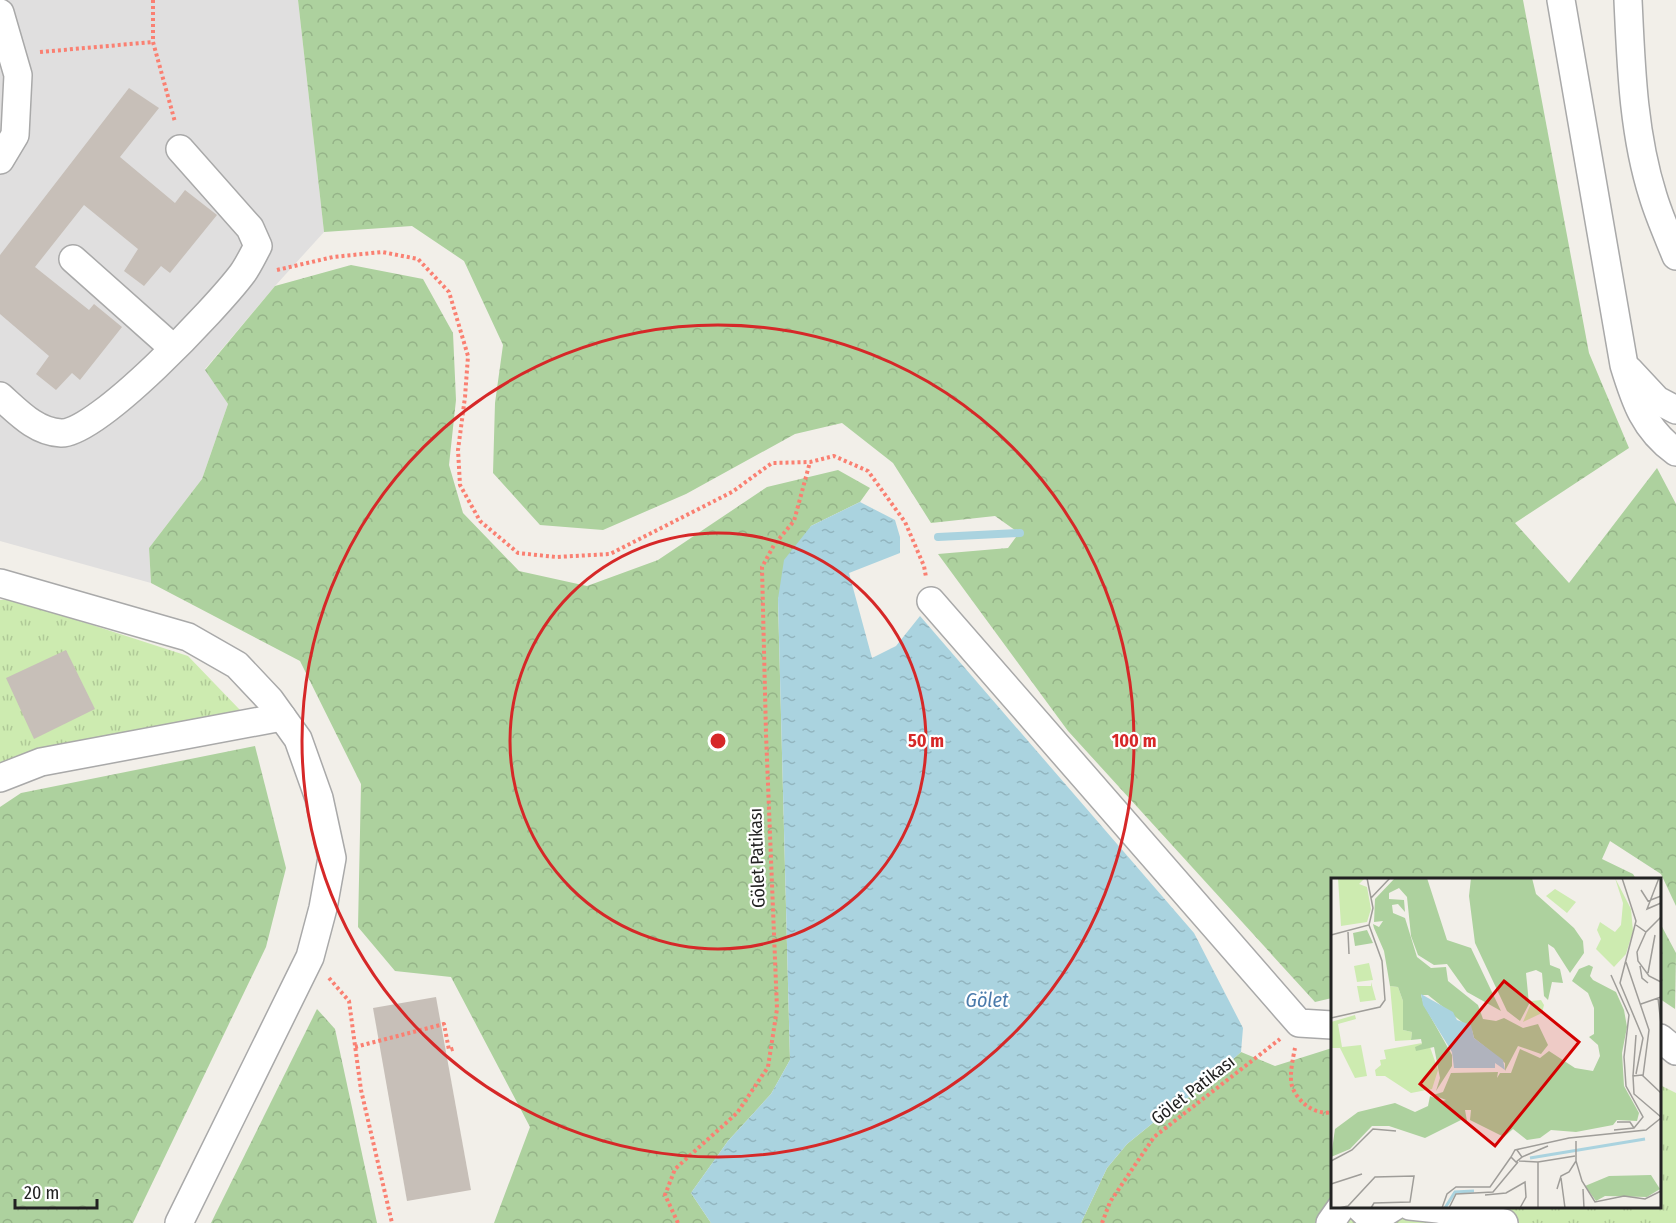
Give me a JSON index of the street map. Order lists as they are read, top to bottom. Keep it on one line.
{"streets":{"path":["Gölet Patikası"]},"water":["Gölet"],"scale_bar":"20 m","rings":["50 m","100 m"]}
